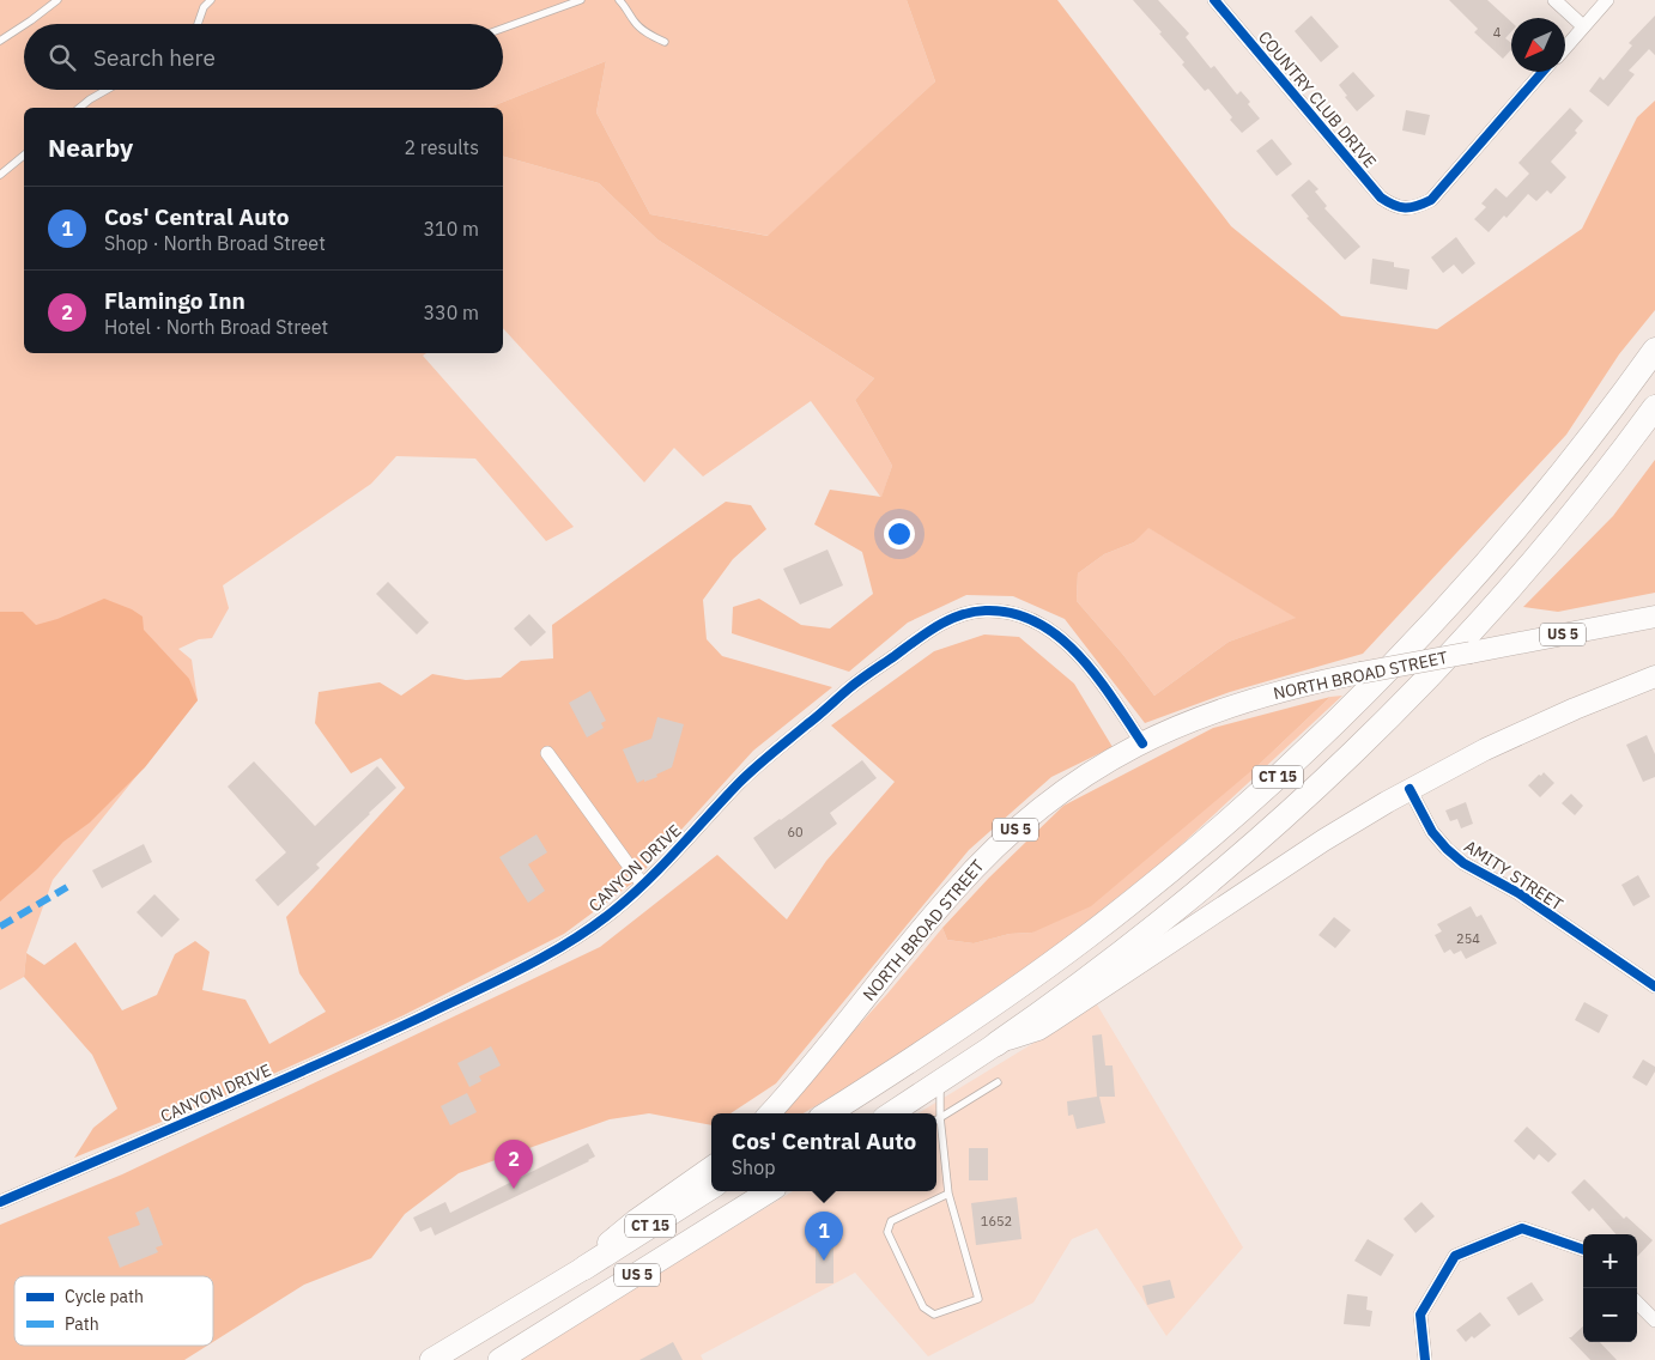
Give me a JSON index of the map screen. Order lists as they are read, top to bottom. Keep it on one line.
{"streets":{"highway":["US 5","CT 15"],"main road":["NORTH BROAD STREET"],"street":["COUNTRY CLUB DRIVE","CANYON DRIVE","AMITY STREET"]},"crossings":[["US 5","CT 15"],["NORTH BROAD STREET","CANYON DRIVE"]],"house_numbers":["4","60","254","1652"],"legend":["Cycle path","Path"],"north":"bottom left","page":{"search":"Search here","heading":["Nearby","2 results"],"list":[{"mark":"1","name":"Cos' Central Auto","note":"Shop · North Broad Street","value":"310 m"},{"mark":"2","name":"Flamingo Inn","note":"Hotel · North Broad Street","value":"330 m"}],"popup":["Cos' Central Auto","Shop"],"pins":["2","1"],"map_buttons":["+","−"]}}
